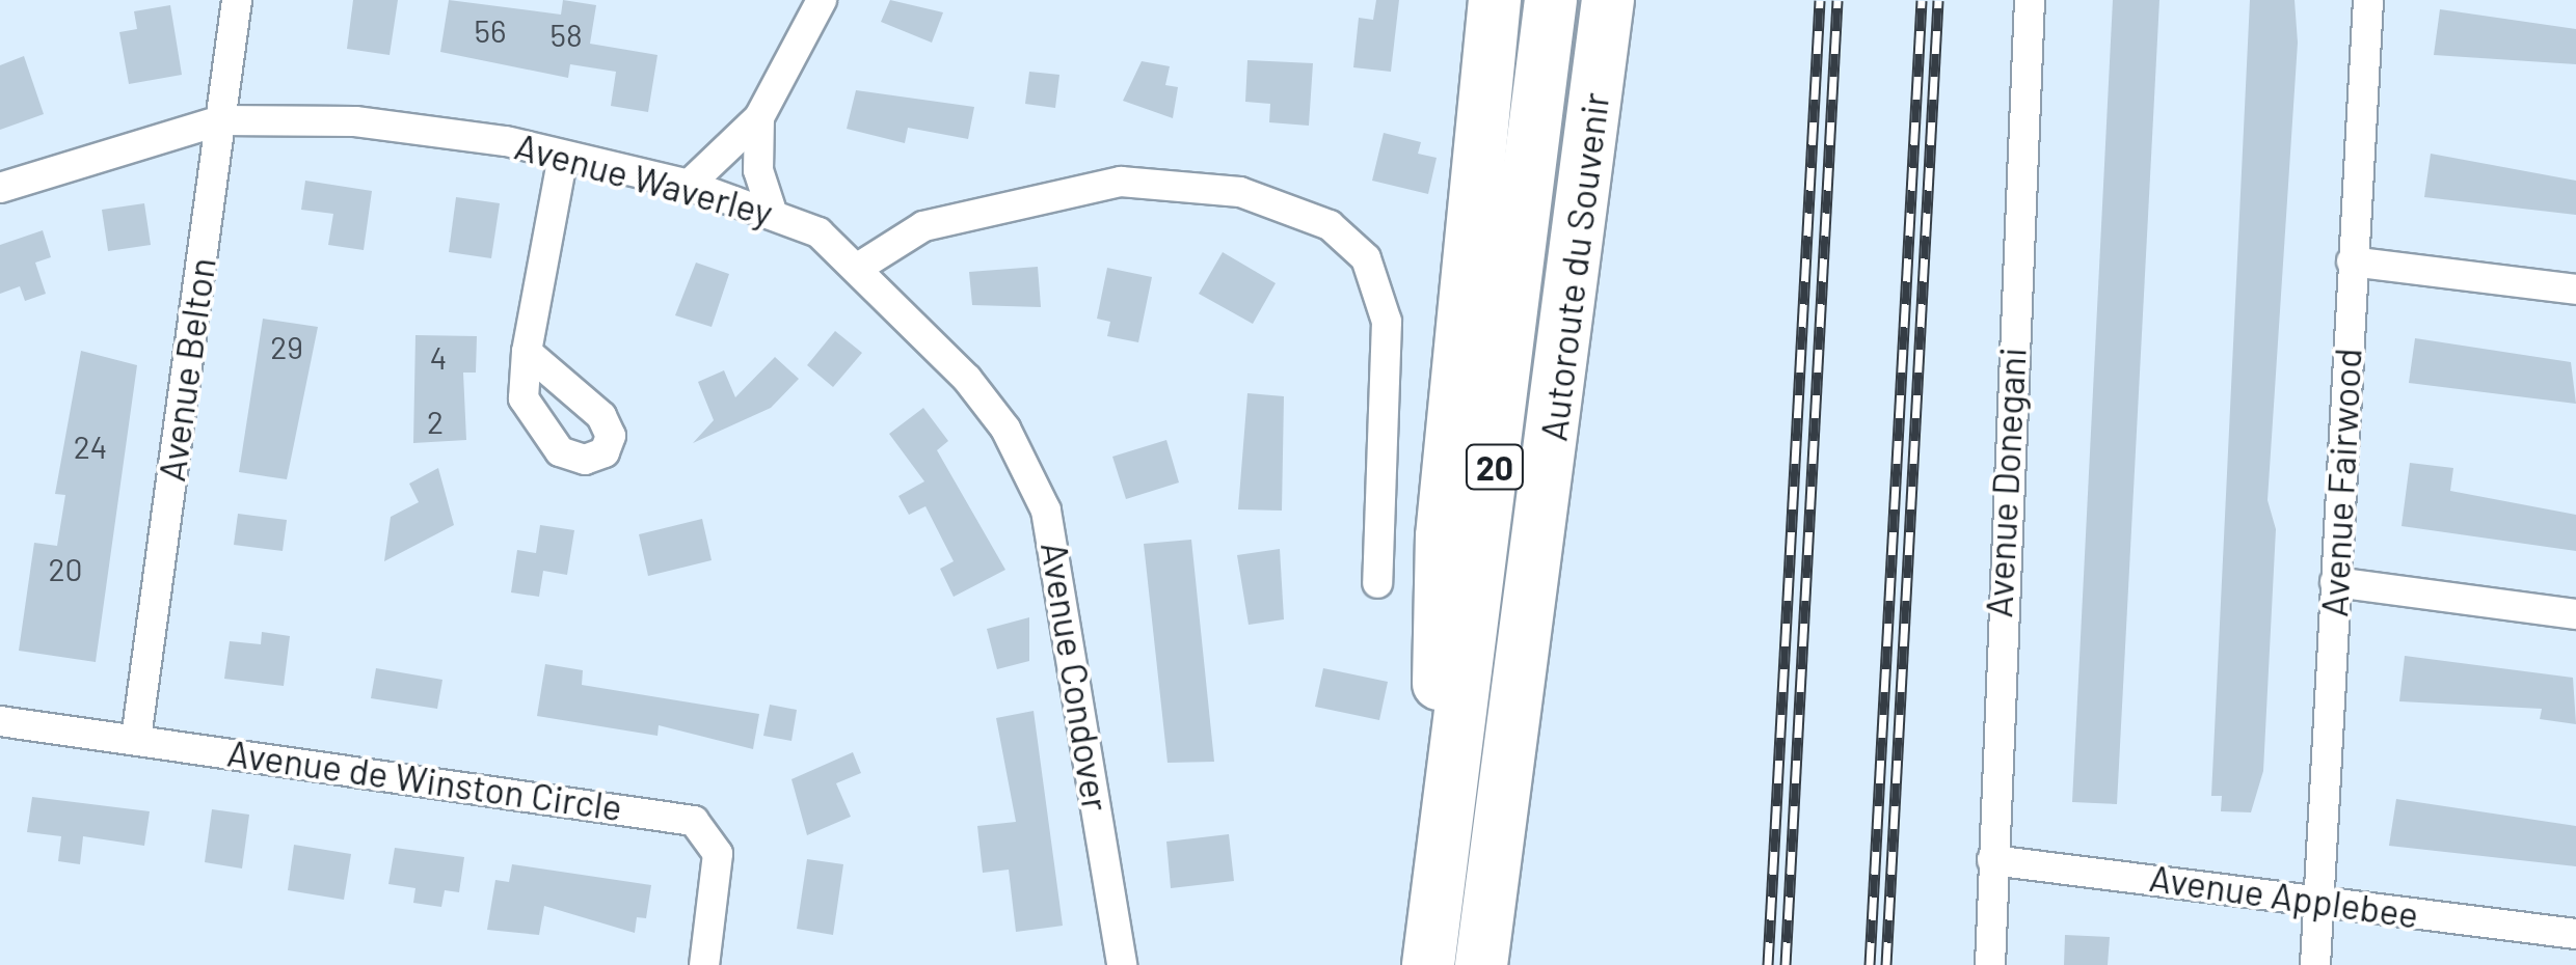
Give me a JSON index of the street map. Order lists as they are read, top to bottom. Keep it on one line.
{"streets":{"highway":["Autoroute du Souvenir","20"],"street":["Avenue Waverley","Avenue Belton","Avenue Donegani","Avenue Fairwood","Avenue Condover","Avenue de Winston Circle","Avenue Applebee"]},"crossings":[["Avenue Waverley","Avenue Belton"],["Avenue Waverley","Avenue Condover"],["Avenue Belton","Avenue de Winston Circle"],["Avenue Donegani","Avenue Applebee"],["Avenue Fairwood","Avenue Applebee"]],"house_numbers":["56","58","29","4","2","24","20"]}
